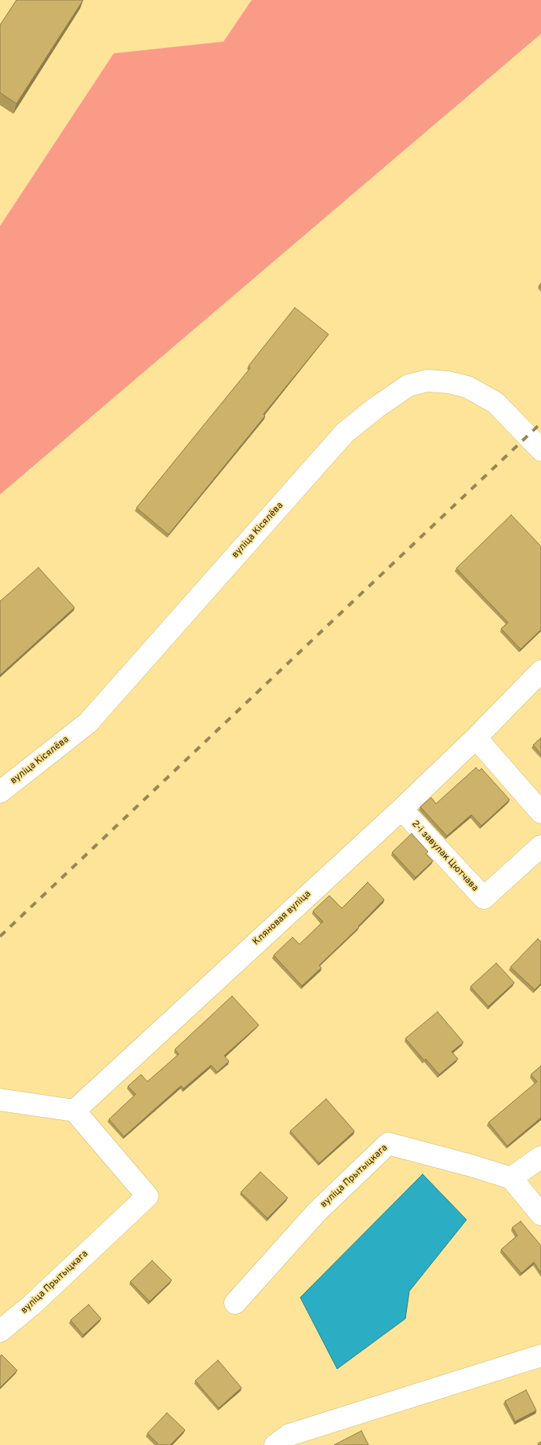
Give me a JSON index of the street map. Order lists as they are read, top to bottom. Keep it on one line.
{"streets":{"street":["вуліца Кісялёва","2-і завулак Цютчава","Кляновая вуліца","вуліца Прытыцкага"]},"crossings":[["2-і завулак Цютчава","Кляновая вуліца"],["Кляновая вуліца","вуліца Прытыцкага"]]}
